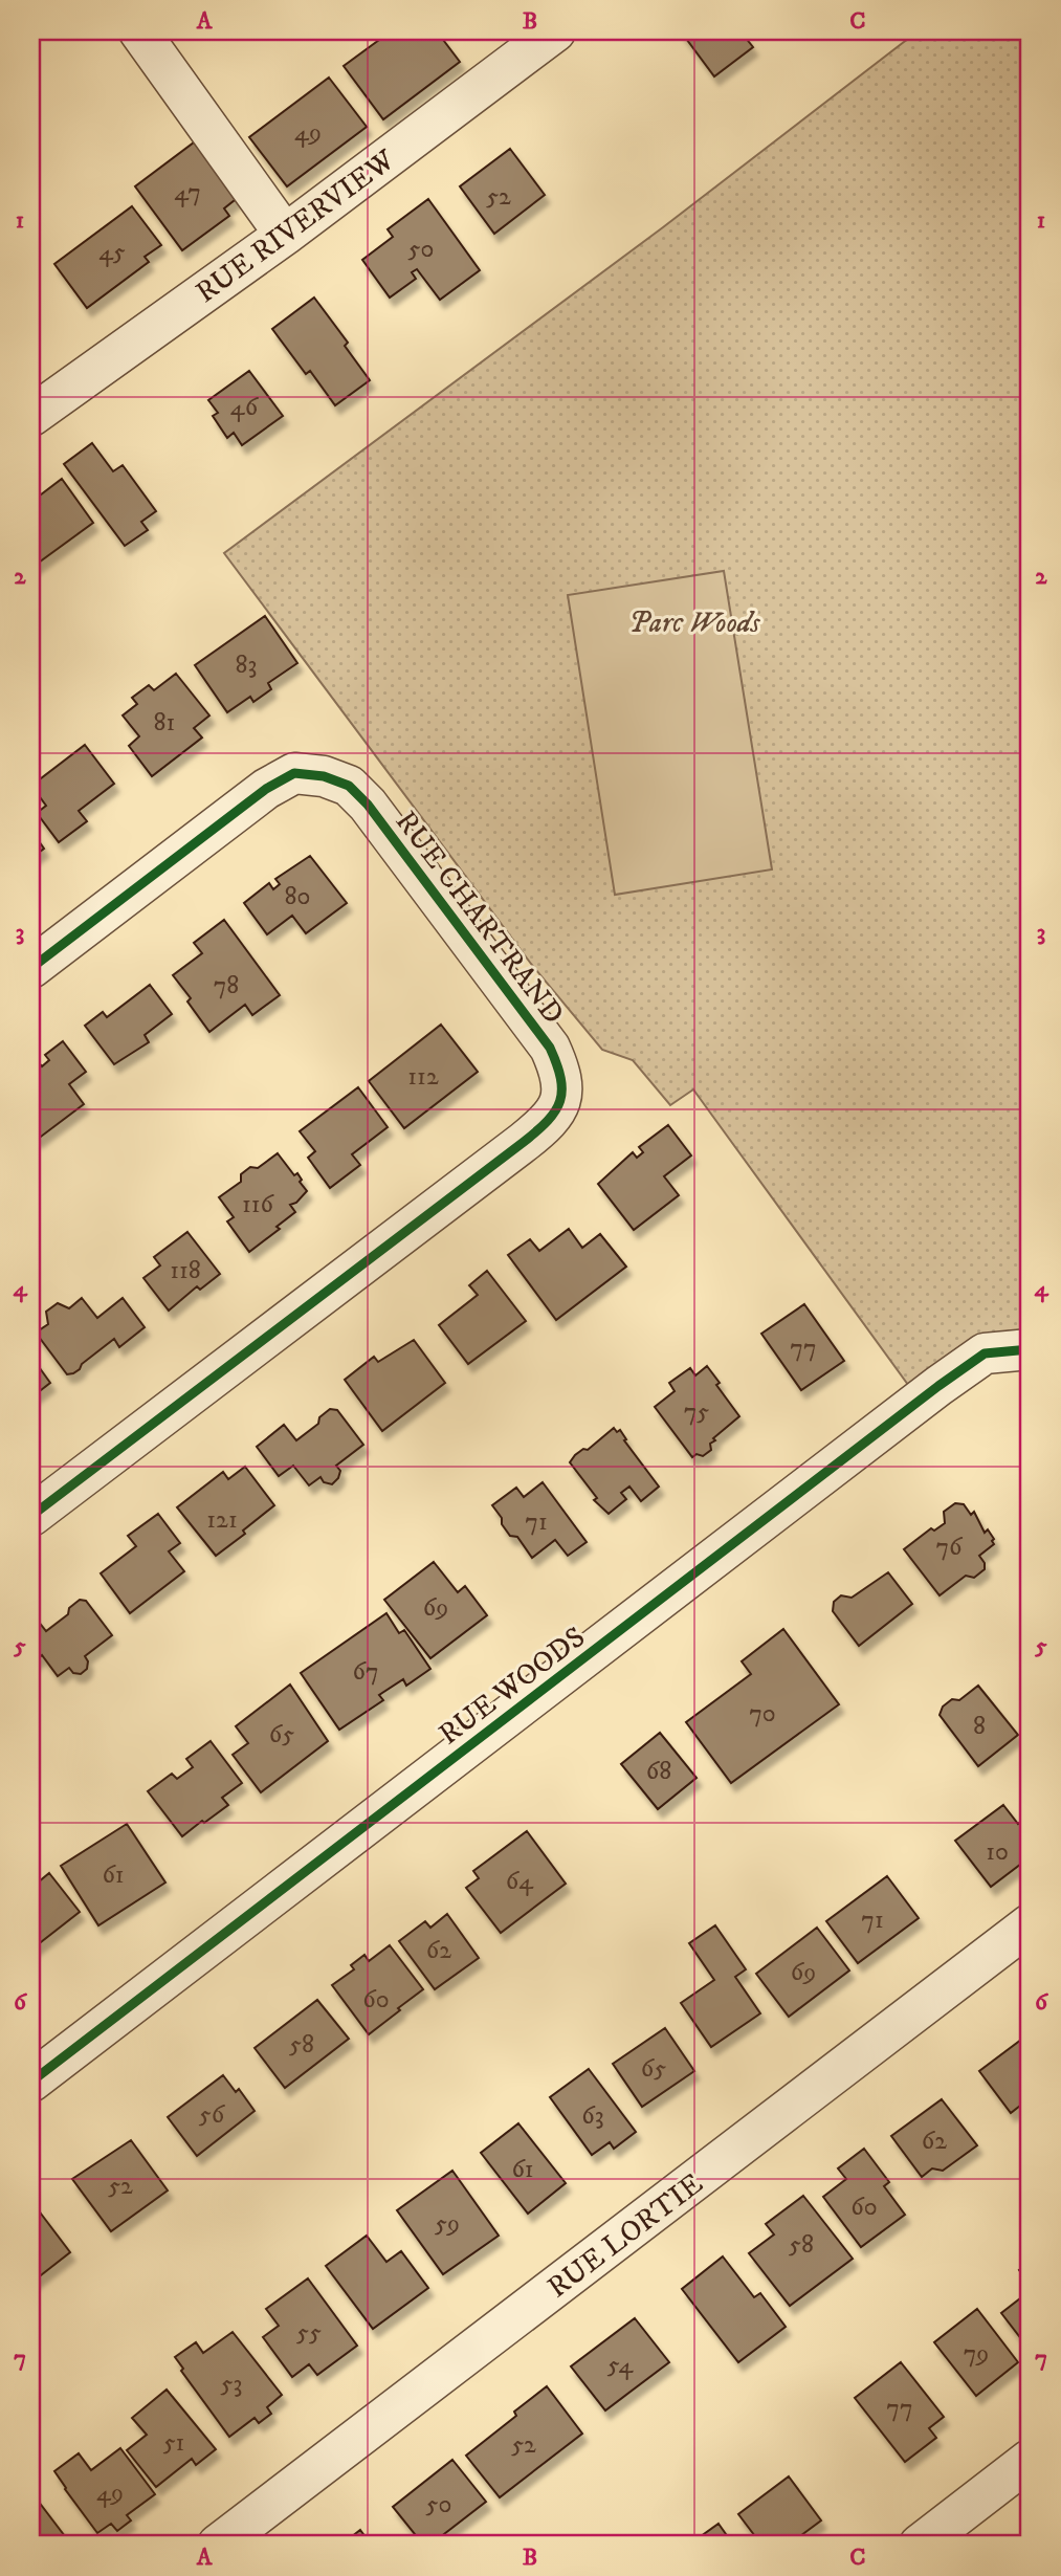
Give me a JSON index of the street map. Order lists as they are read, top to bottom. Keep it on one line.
{"streets":{"street":["RUE RIVERVIEW","RUE CHARTRAND","RUE WOODS","RUE LORTIE"]},"parks":["Parc Woods"],"house_numbers":["49","47","52","50","45","46","83","81","80","78","112","116","118","77","75","121","71","76","69","67","70","8","65","68","10","61","64","71","62","69","60","58","65","56","63","62","61","52","60","59","58","55","79","54","53","77","51","52","49","50"],"grid":{"columns":["A","B","C"],"rows":["1","2","3","4","5","6","7"]}}
